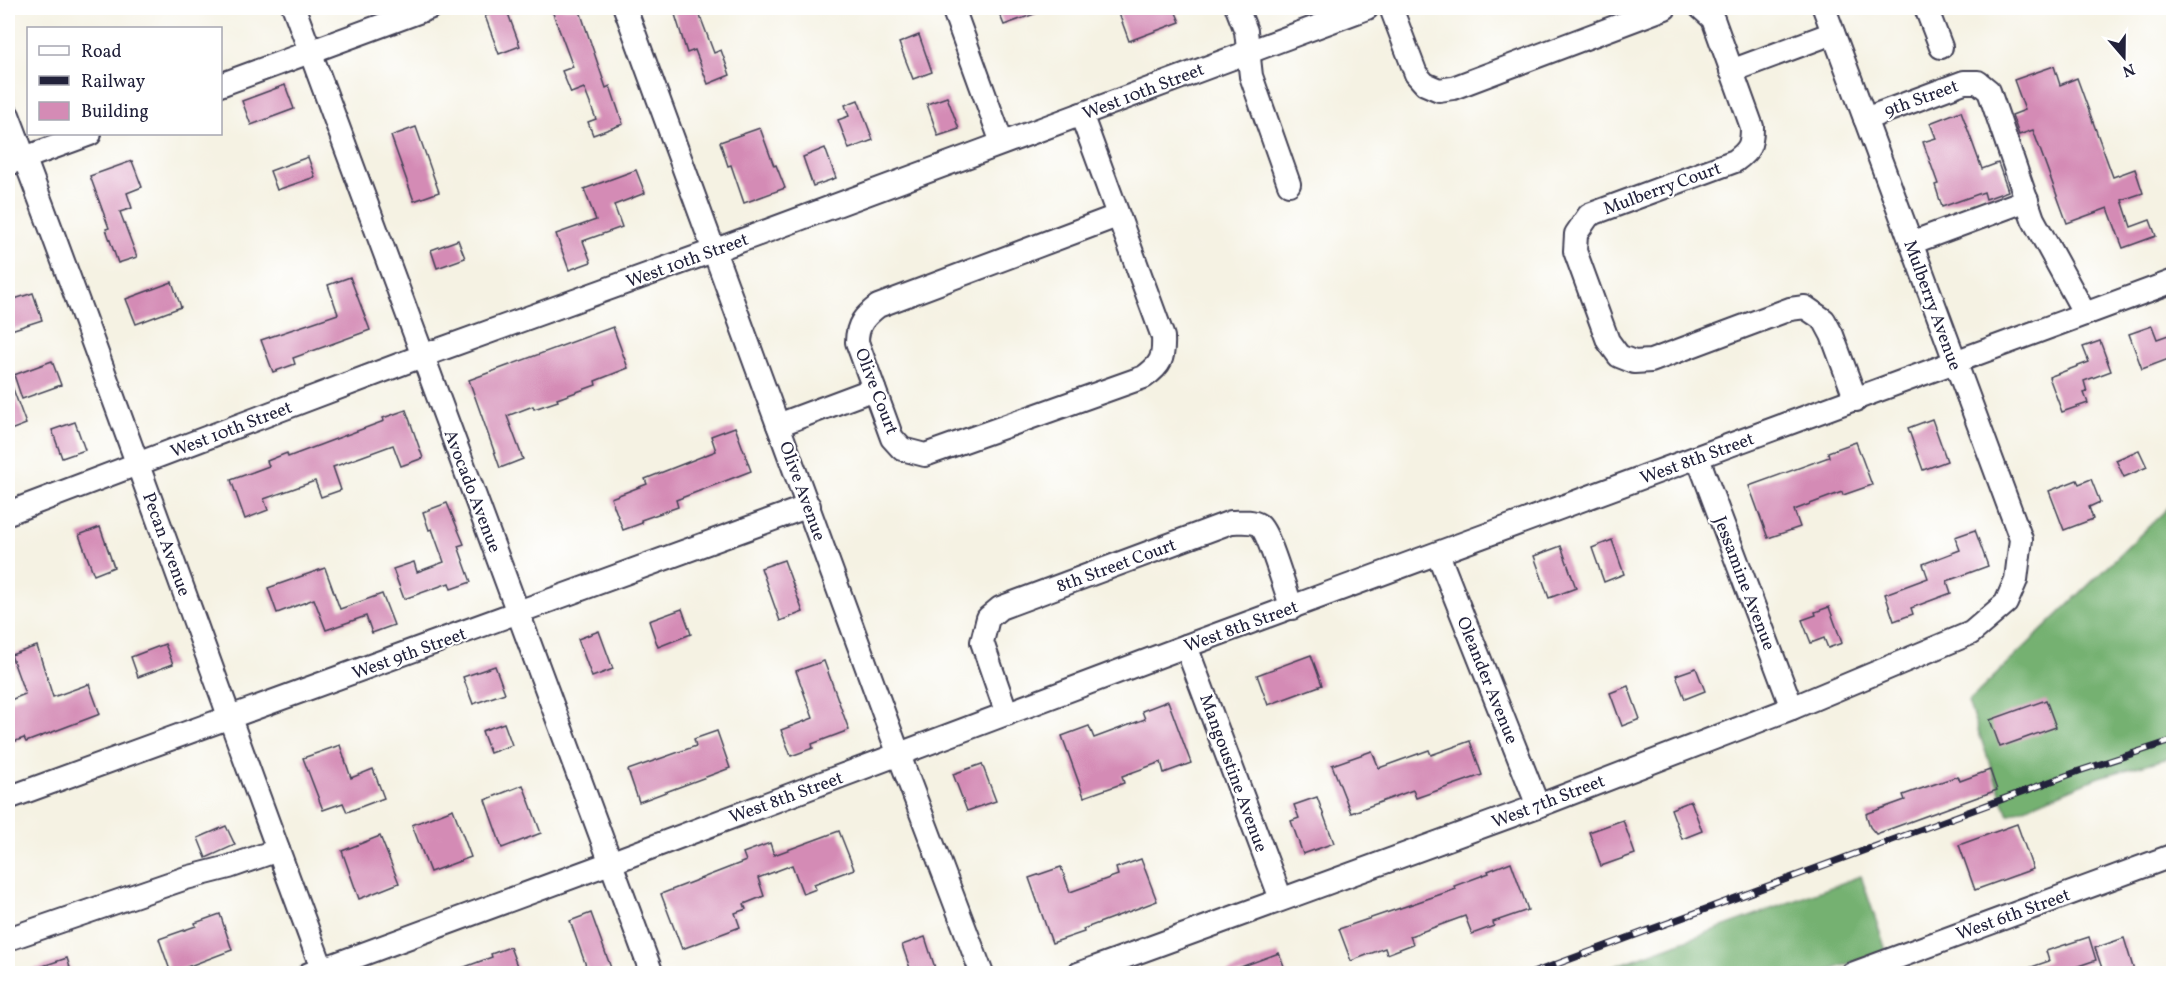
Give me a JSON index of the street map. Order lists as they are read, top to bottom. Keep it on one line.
{"streets":{"street":["West 10th Street","9th Street","Mulberry Court","Mulberry Avenue","Olive Court","West 8th Street","Avocado Avenue","Olive Avenue","Pecan Avenue","8th Street Court","Jessamine Avenue","West 9th Street","Oleander Avenue","Mangoustine Avenue","West 7th Street","West 6th Street"]},"crossings":[["West 10th Street","Olive Court"],["West 10th Street","Avocado Avenue"],["West 10th Street","Olive Avenue"],["West 10th Street","Pecan Avenue"],["9th Street","Mulberry Avenue"],["Mulberry Court","West 8th Street"],["Mulberry Avenue","West 8th Street"],["Mulberry Avenue","West 7th Street"],["West 8th Street","Avocado Avenue"],["West 8th Street","Olive Avenue"],["West 8th Street","Pecan Avenue"],["West 8th Street","8th Street Court"],["West 8th Street","Jessamine Avenue"],["West 8th Street","Oleander Avenue"],["West 8th Street","Mangoustine Avenue"],["Avocado Avenue","West 9th Street"],["Olive Avenue","West 9th Street"],["Pecan Avenue","West 9th Street"],["Jessamine Avenue","West 7th Street"],["Oleander Avenue","West 7th Street"],["Mangoustine Avenue","West 7th Street"]],"legend":["Road","Railway","Building"],"north":"bottom"}
